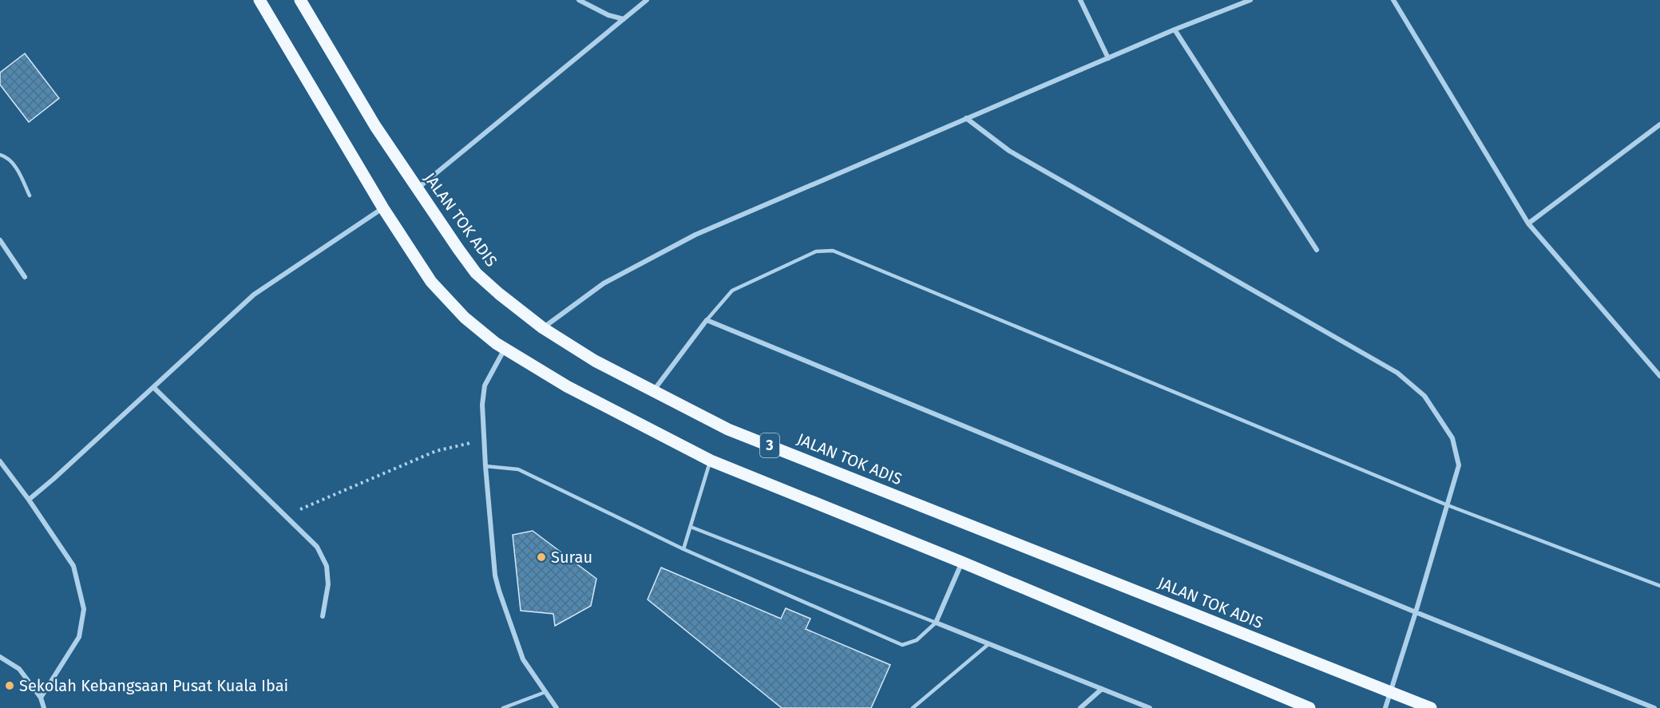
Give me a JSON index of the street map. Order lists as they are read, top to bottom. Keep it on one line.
{"streets":{"main road":["JALAN TOK ADIS","3"]},"places":["Surau","Sekolah Kebangsaan Pusat Kuala Ibai"]}
